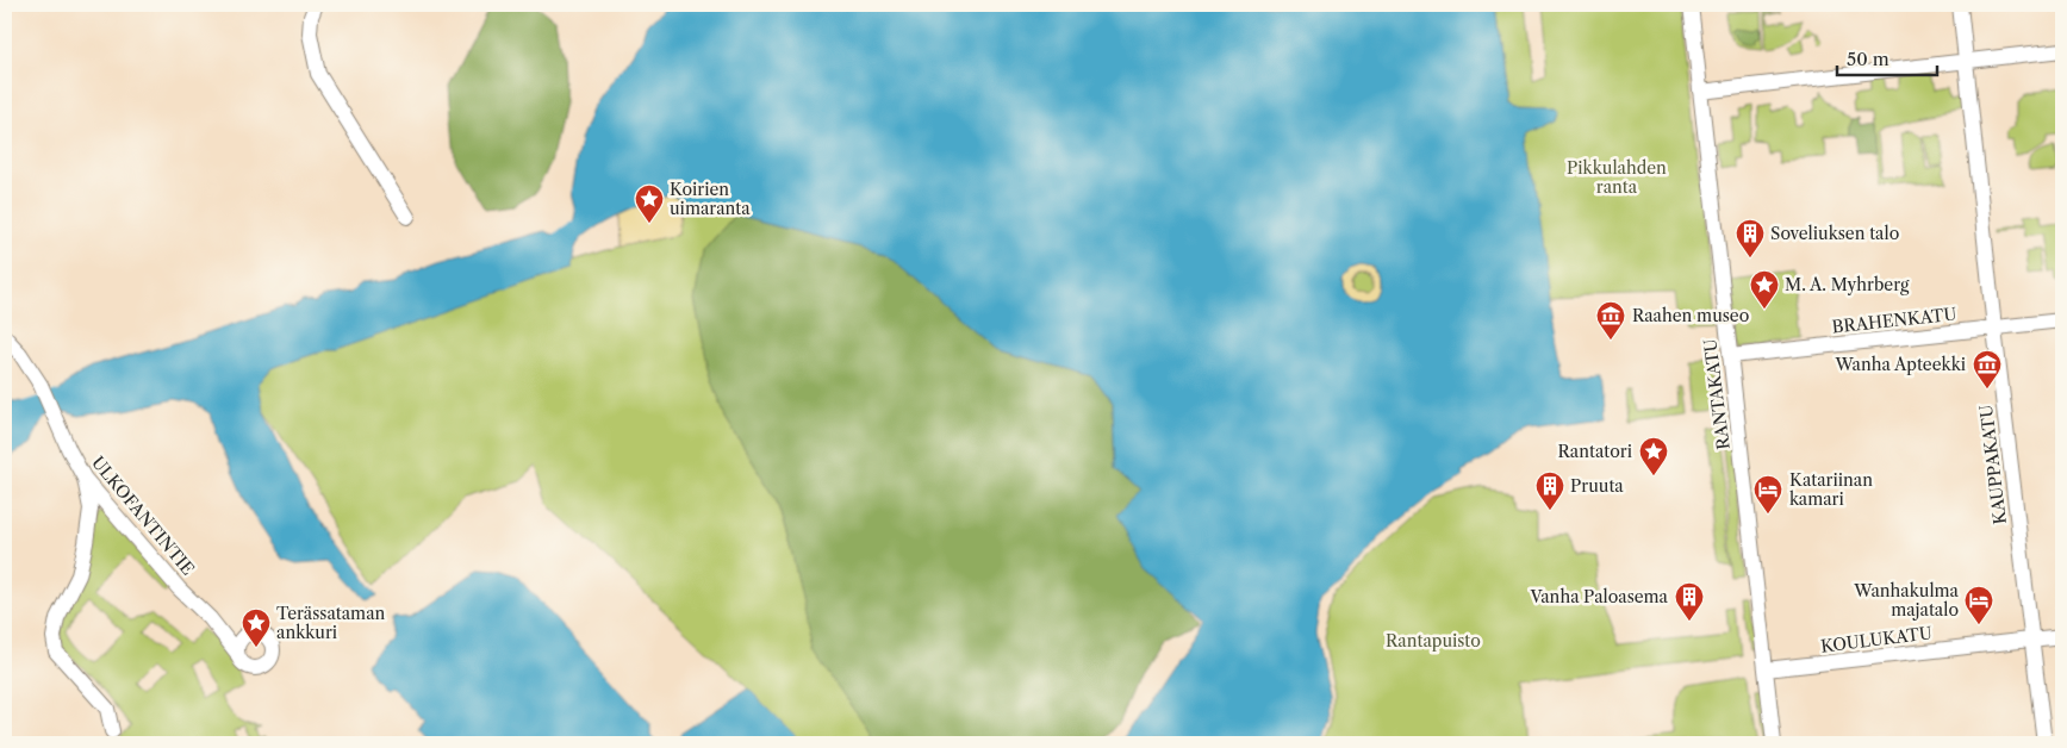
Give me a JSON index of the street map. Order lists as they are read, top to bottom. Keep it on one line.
{"streets":{"street":["BRAHENKATU","RANTAKATU","KAUPPAKATU","ULKOFANTINTIE","KOULUKATU"]},"crossings":[["BRAHENKATU","RANTAKATU"],["BRAHENKATU","KAUPPAKATU"],["RANTAKATU","KOULUKATU"],["KAUPPAKATU","KOULUKATU"]],"parks":["Pikkulahden ranta","Rantapuisto"],"places":{"place":["Koirien uimaranta","M. A. Myhrberg","Rantatori","Terässataman ankkuri"],"building":["Soveliuksen talo","Pruuta","Vanha Paloasema"],"museum":["Raahen museo","Wanha Apteekki"],"hotel":["Katariinan kamari","Wanhakulma majatalo"]},"scale_bar":"50 m"}
